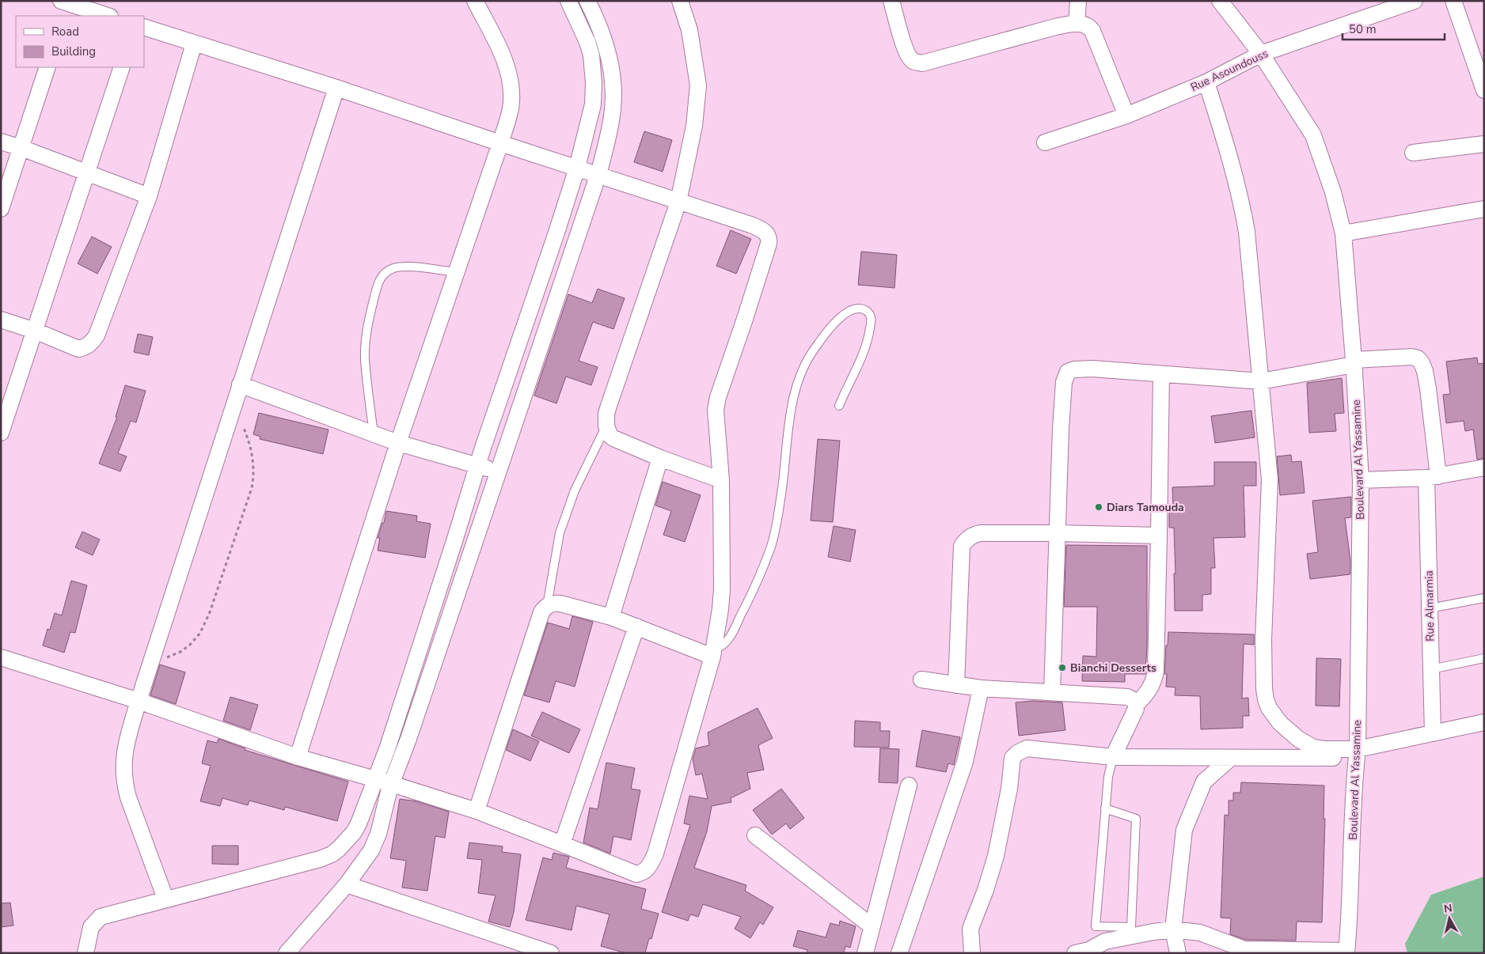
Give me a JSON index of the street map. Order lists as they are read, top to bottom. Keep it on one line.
{"streets":{"street":["Rue Asoundouss","Boulevard Al Yassamine","Rue Almarmia"]},"crossings":[["Rue Asoundouss","Boulevard Al Yassamine"],["Boulevard Al Yassamine","Rue Almarmia"]],"places":["Diars Tamouda","Bianchi Desserts"],"legend":["Road","Building"],"scale_bar":"50 m","north":"top"}
